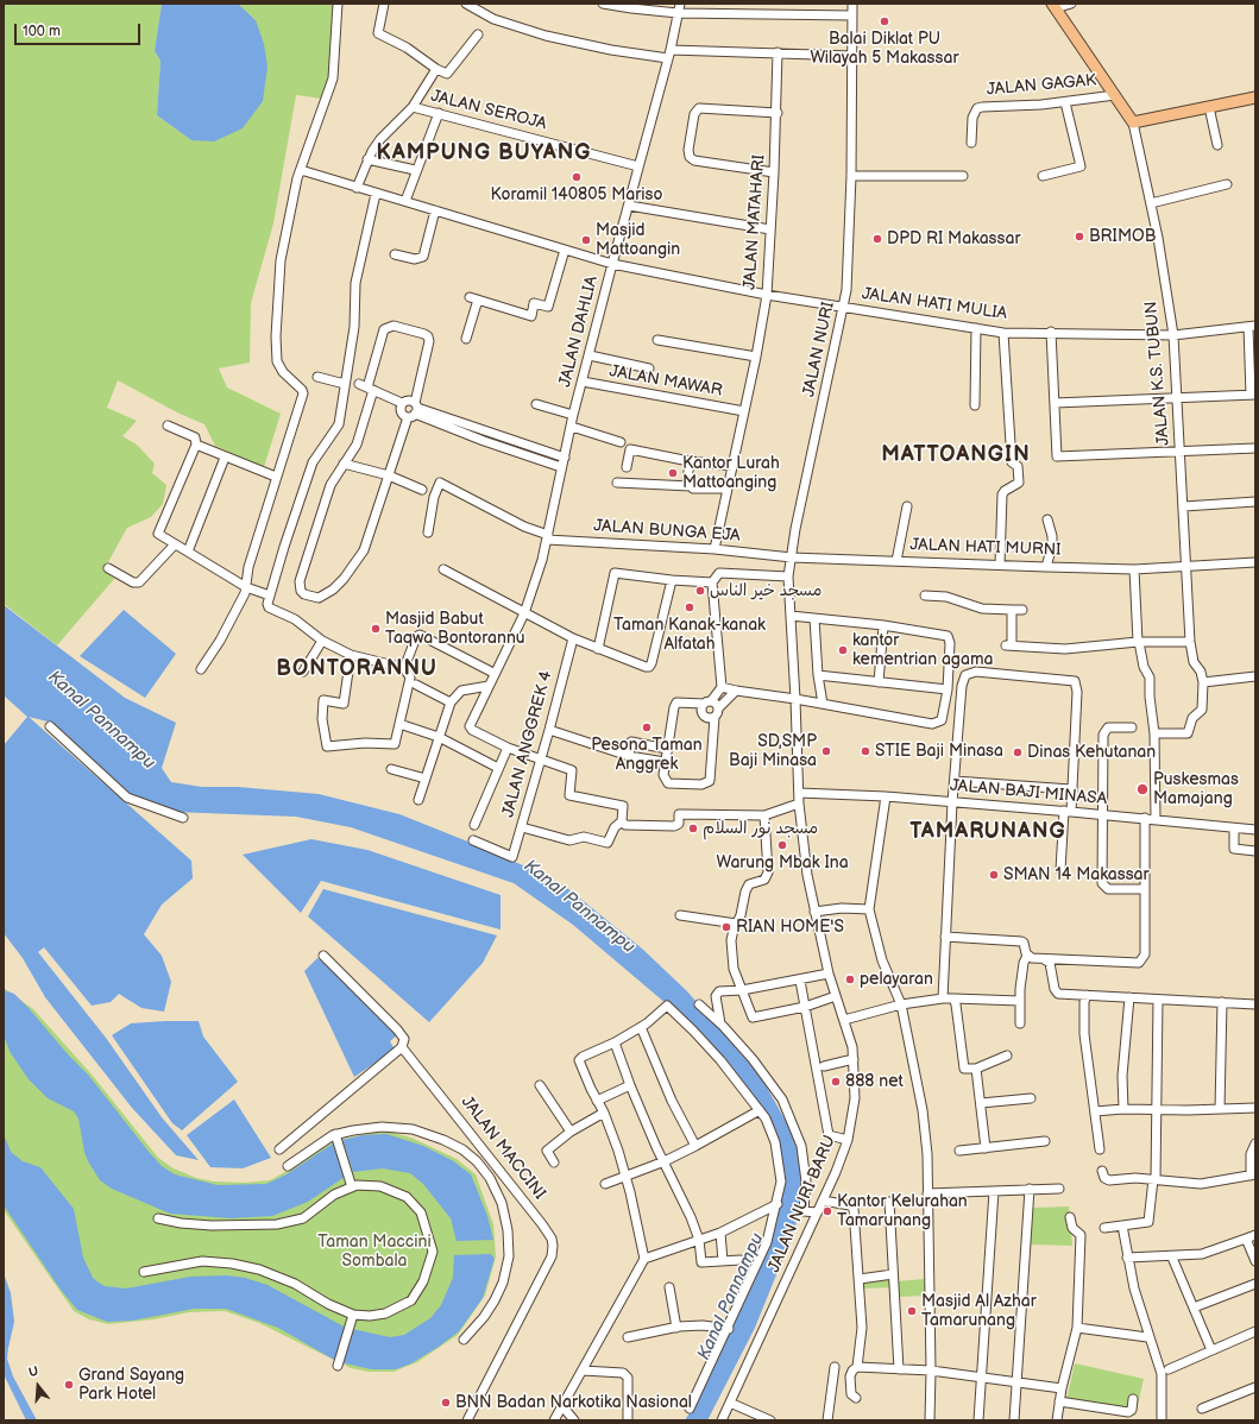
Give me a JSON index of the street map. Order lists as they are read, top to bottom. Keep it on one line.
{"streets":{"main road":["JALAN GAGAK"],"street":["JALAN SEROJA","JALAN MATAHARI","JALAN HATI MULIA","JALAN DAHLIA","JALAN NURI","JALAN K.S. TUBUN","JALAN MAWAR","JALAN BUNGA EJA","JALAN HATI MURNI","JALAN ANGGREK 4","JALAN BAJI MINASA","JALAN MACCINI","JALAN NURI BARU"]},"crossings":[["JALAN GAGAK","JALAN K.S. TUBUN"],["JALAN SEROJA","JALAN DAHLIA"],["JALAN MATAHARI","JALAN HATI MULIA"],["JALAN MATAHARI","JALAN MAWAR"],["JALAN MATAHARI","JALAN BUNGA EJA"],["JALAN HATI MULIA","JALAN DAHLIA"],["JALAN HATI MULIA","JALAN NURI"],["JALAN HATI MULIA","JALAN K.S. TUBUN"],["JALAN DAHLIA","JALAN MAWAR"],["JALAN DAHLIA","JALAN BUNGA EJA"],["JALAN NURI","JALAN BUNGA EJA"],["JALAN NURI","JALAN HATI MURNI"],["JALAN NURI","JALAN BAJI MINASA"],["JALAN NURI","JALAN NURI BARU"],["JALAN K.S. TUBUN","JALAN HATI MURNI"],["JALAN BUNGA EJA","JALAN HATI MURNI"],["JALAN BAJI MINASA","JALAN NURI BARU"]],"districts":["KAMPUNG BUYANG","MATTOANGIN","BONTORANNU","TAMARUNANG"],"water":["Kanal Pannampu"],"parks":["Taman Maccini Sombala"],"places":["Balai Diklat PU Wilayah 5 Makassar","Koramil 140805 Mariso","BRIMOB","DPD RI Makassar","Masjid Mattoangin","Kantor Lurah Mattoanging","مسجد خير الناس","Taman Kanak-kanak Alfatah","Masjid Babut Taqwa Bontorannu","kantor kementrian agama","Pesona Taman Anggrek","SD,SMP Baji Minasa","STIE Baji Minasa","Dinas Kehutanan","Puskesmas Mamajang","مسجد نور السلام","Warung Mbak Ina","SMAN 14 Makassar","RIAN HOME'S","pelayaran","888 net","Kantor Kelurahan Tamarunang","Masjid Al Azhar Tamarunang","Grand Sayang Park Hotel","BNN Badan Narkotika Nasional"],"scale_bar":"100 m","north":"top"}
